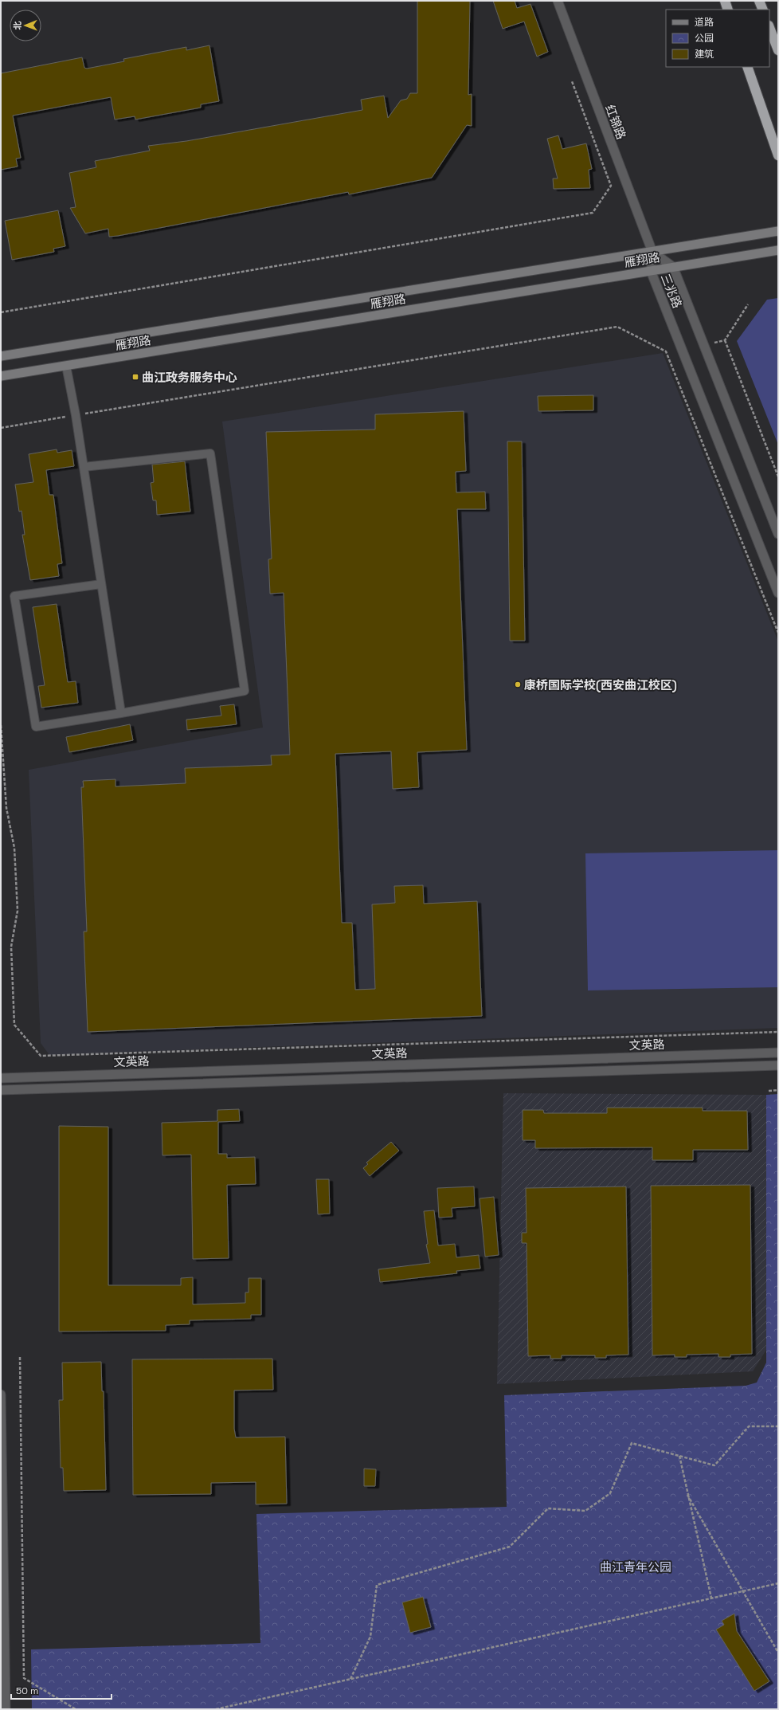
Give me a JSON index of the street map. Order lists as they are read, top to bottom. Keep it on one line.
{"streets":{"main road":["雁翔路"],"street":["红锦路","三兆路","文英路"]},"crossings":[["红锦路","雁翔路"],["红锦路","三兆路"],["雁翔路","三兆路"]],"parks":["曲江青年公园"],"places":{"transit":["曲江政务服务中心"],"other":["康桥国际学校(西安曲江校区)"]},"legend":["道路","公园","建筑"],"scale_bar":"50 m","north":"left"}
